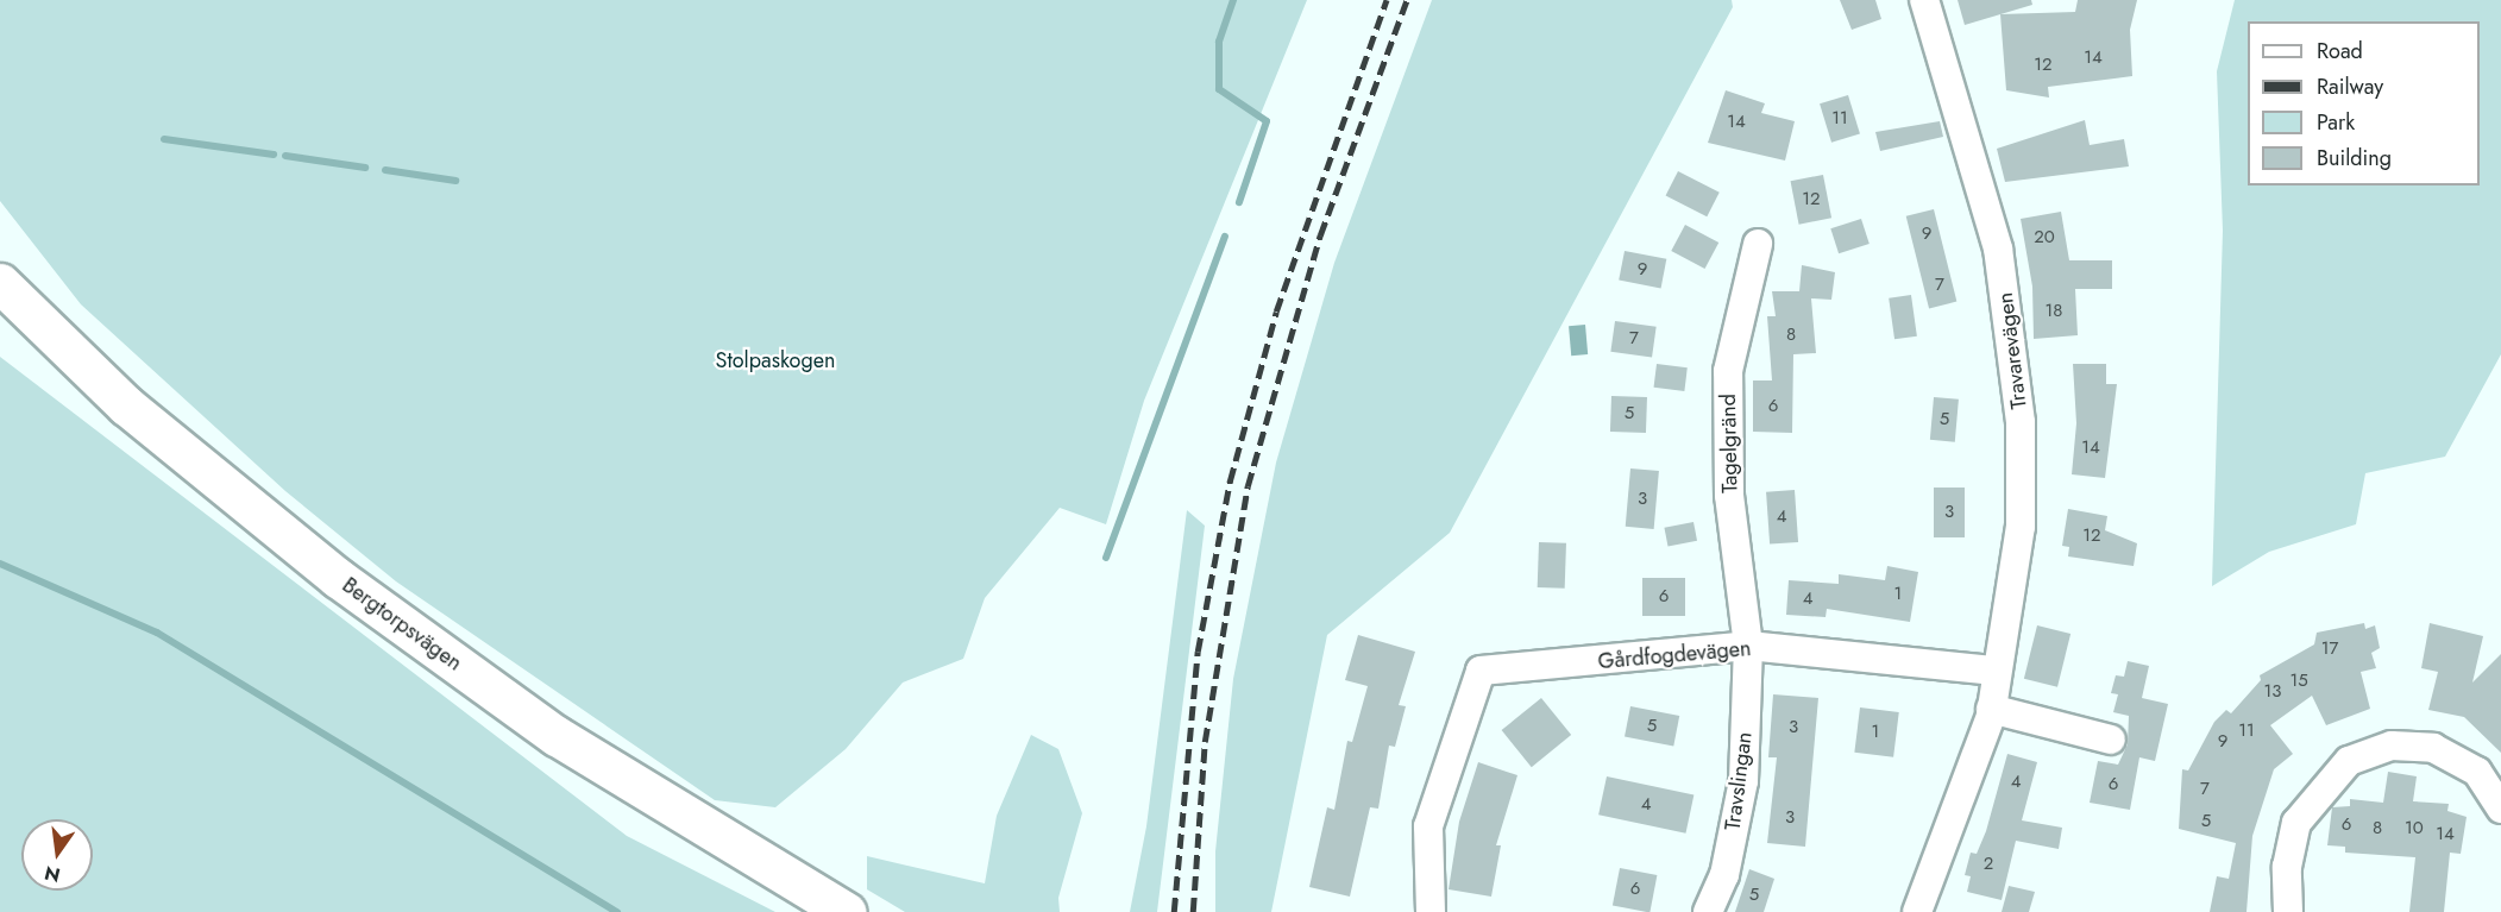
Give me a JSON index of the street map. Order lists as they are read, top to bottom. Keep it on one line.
{"streets":{"main road":["Bergtorpsvägen"],"street":["Travarevägen","Tagelgränd","Gårdfogdevägen","Travslingan"]},"crossings":[["Travarevägen","Gårdfogdevägen"],["Tagelgränd","Gårdfogdevägen"],["Tagelgränd","Travslingan"],["Gårdfogdevägen","Travslingan"]],"parks":["Stolpaskogen"],"house_numbers":["14","12","11","14","12","9","20","9","7","18","8","7","6","5","5","14","3","3","4","12","1","6","4","17","15","13","5","3","11","1","9","4","6","7","4","3","5","6","8","10","14","2","6","5"],"legend":["Road","Railway","Park","Building"],"north":"bottom"}
